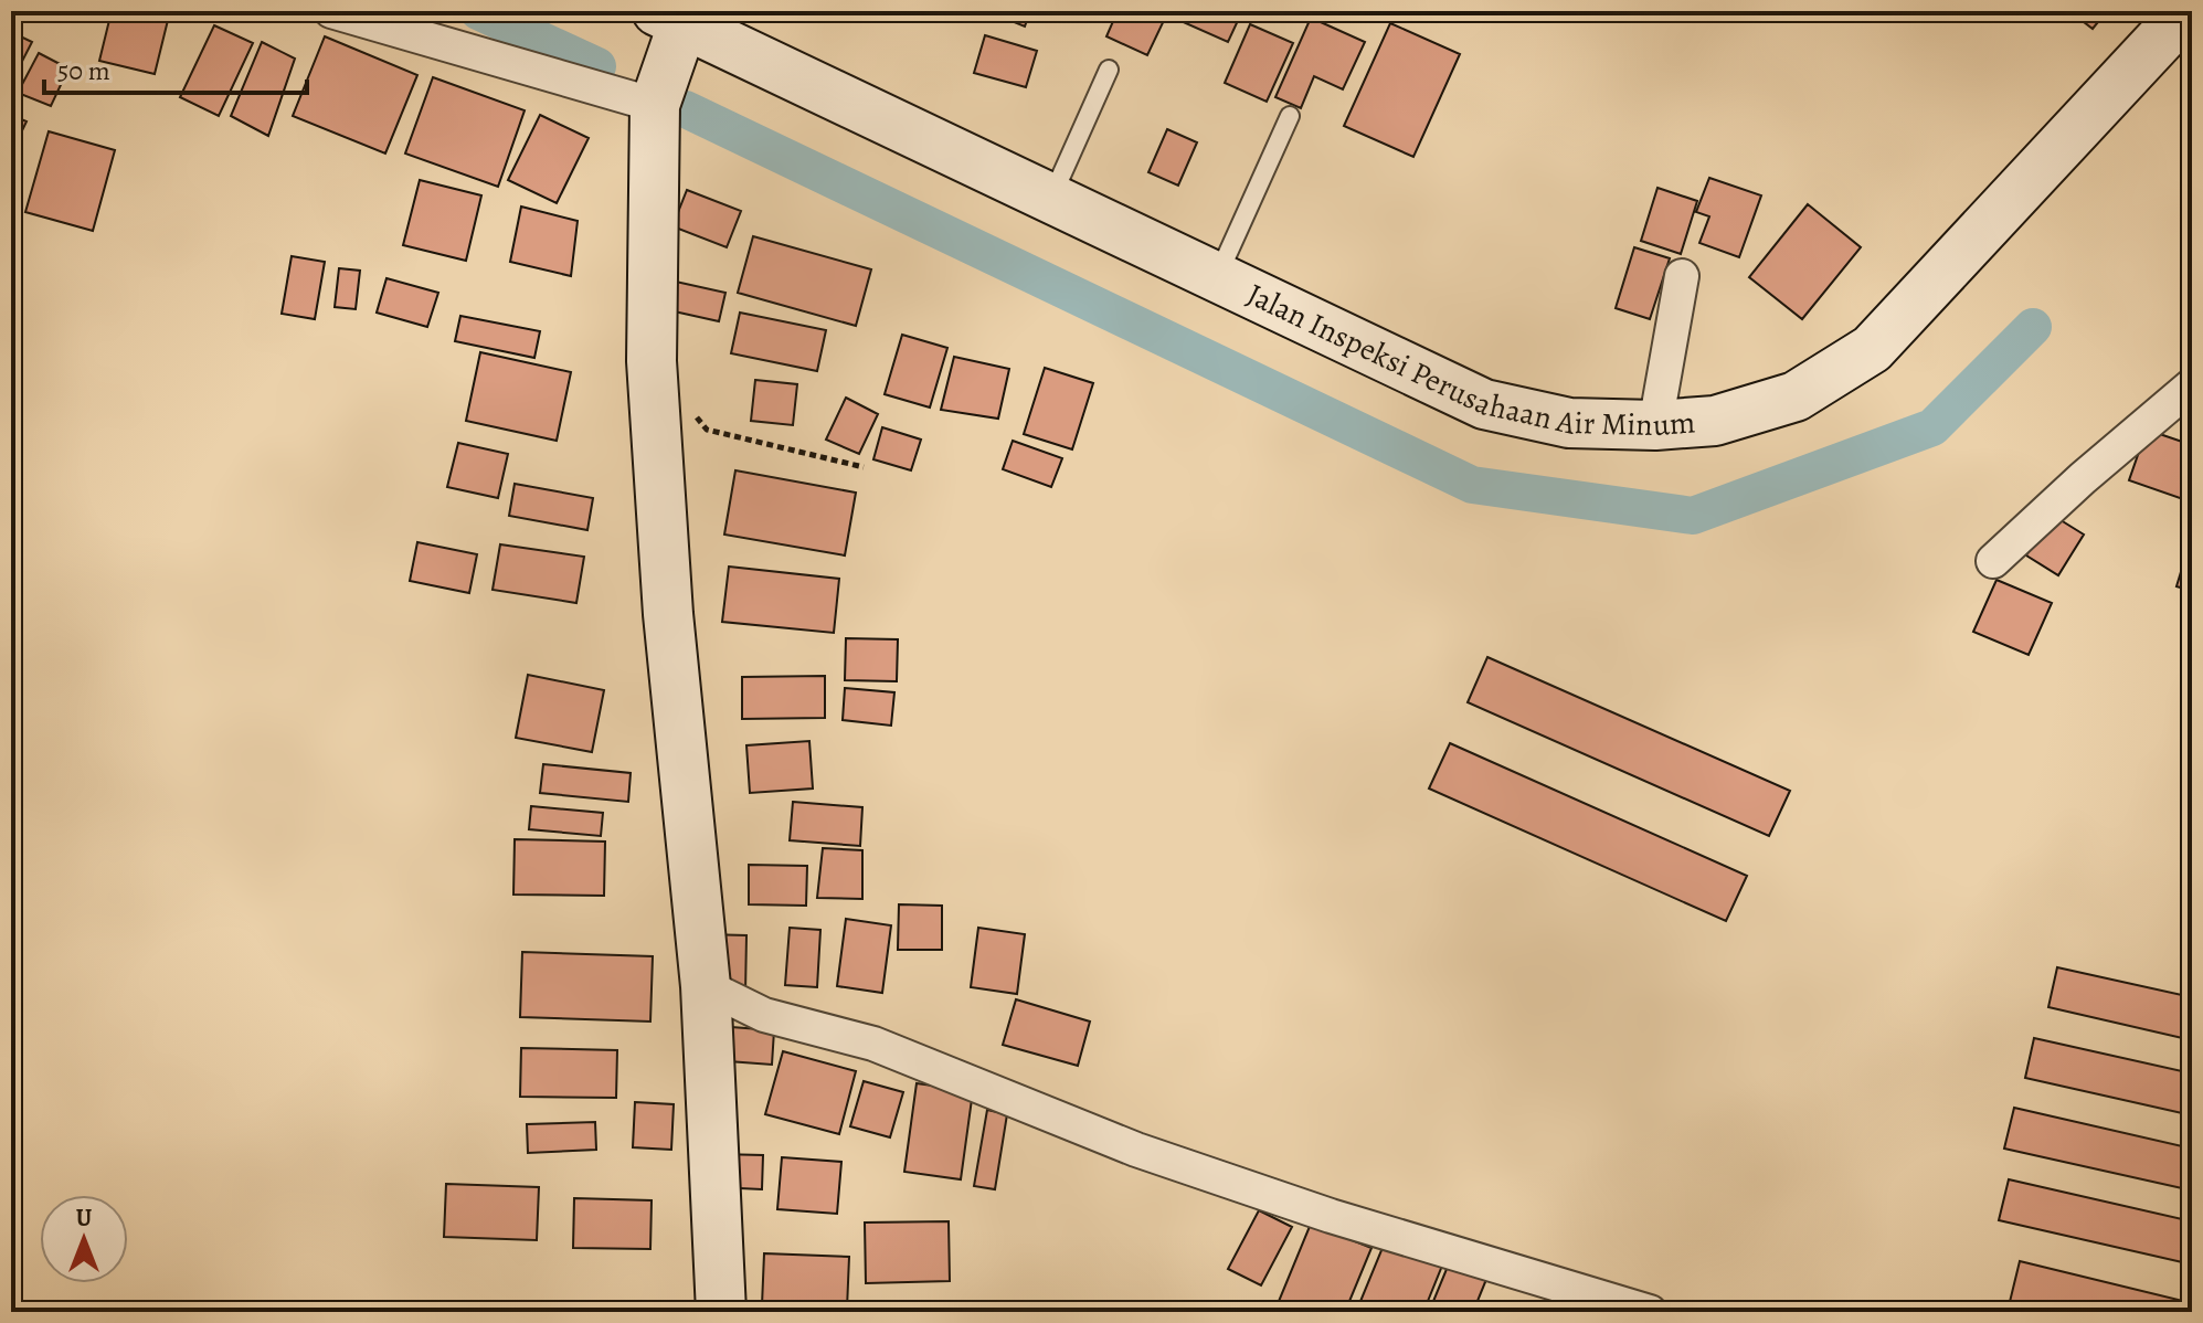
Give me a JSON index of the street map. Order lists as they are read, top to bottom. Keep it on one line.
{"streets":{"street":["Jalan Inspeksi Perusahaan Air Minum"]},"scale_bar":"50 m","north":"top"}
